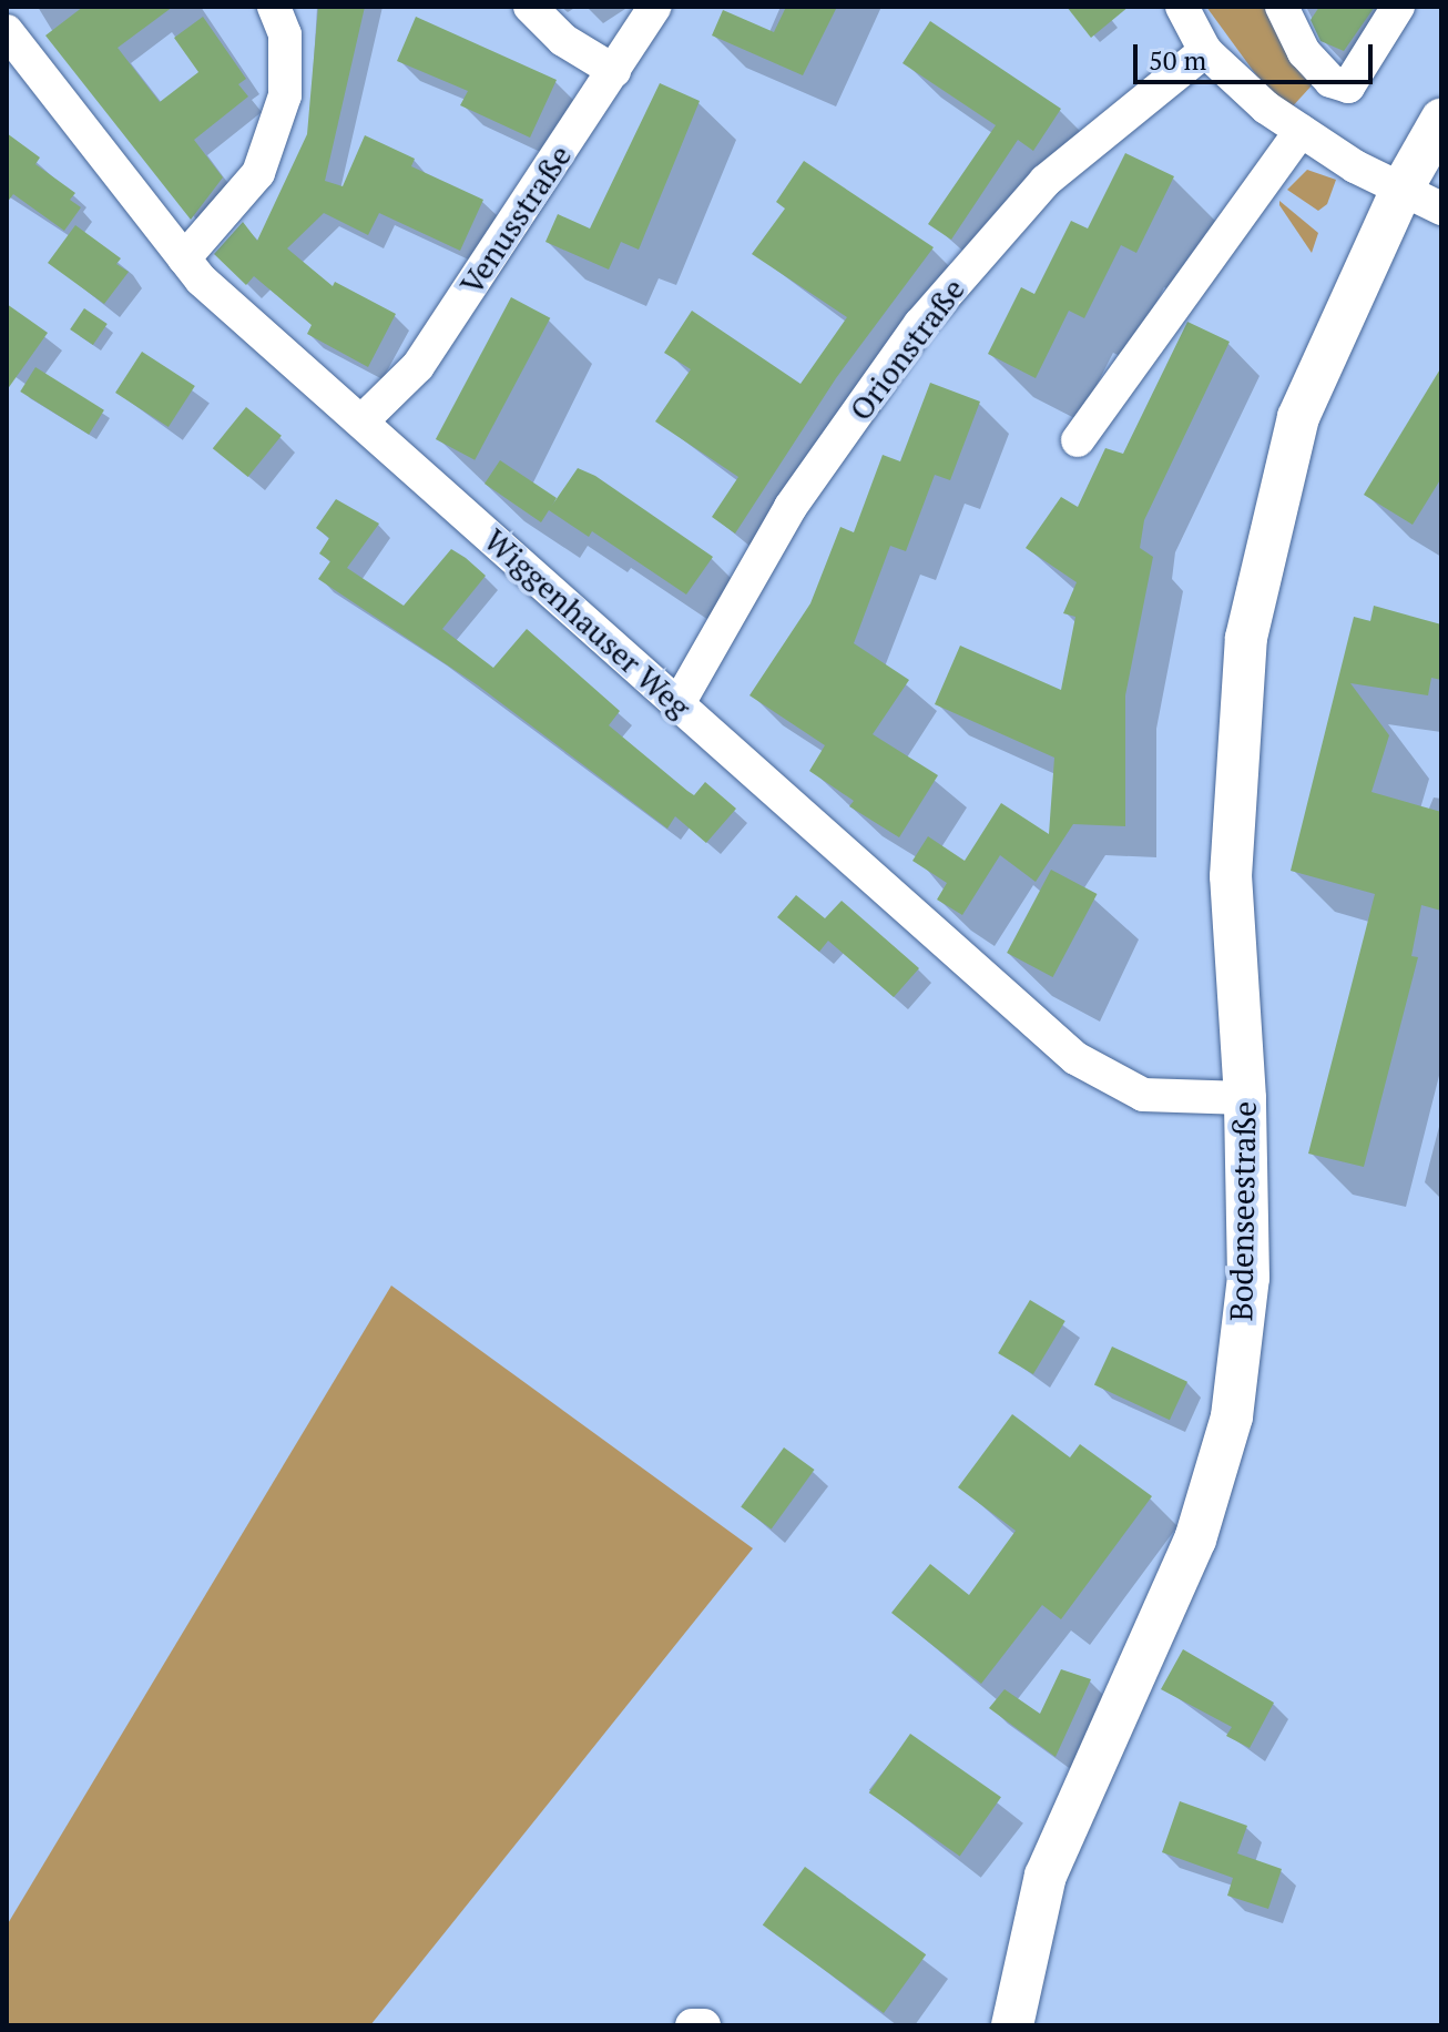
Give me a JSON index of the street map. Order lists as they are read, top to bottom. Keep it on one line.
{"streets":{"main road":["Bodenseestraße"],"street":["Venusstraße","Orionstraße","Wiggenhauser Weg"]},"crossings":[["Venusstraße","Wiggenhauser Weg"],["Orionstraße","Wiggenhauser Weg"],["Wiggenhauser Weg","Bodenseestraße"]],"scale_bar":"50 m"}
